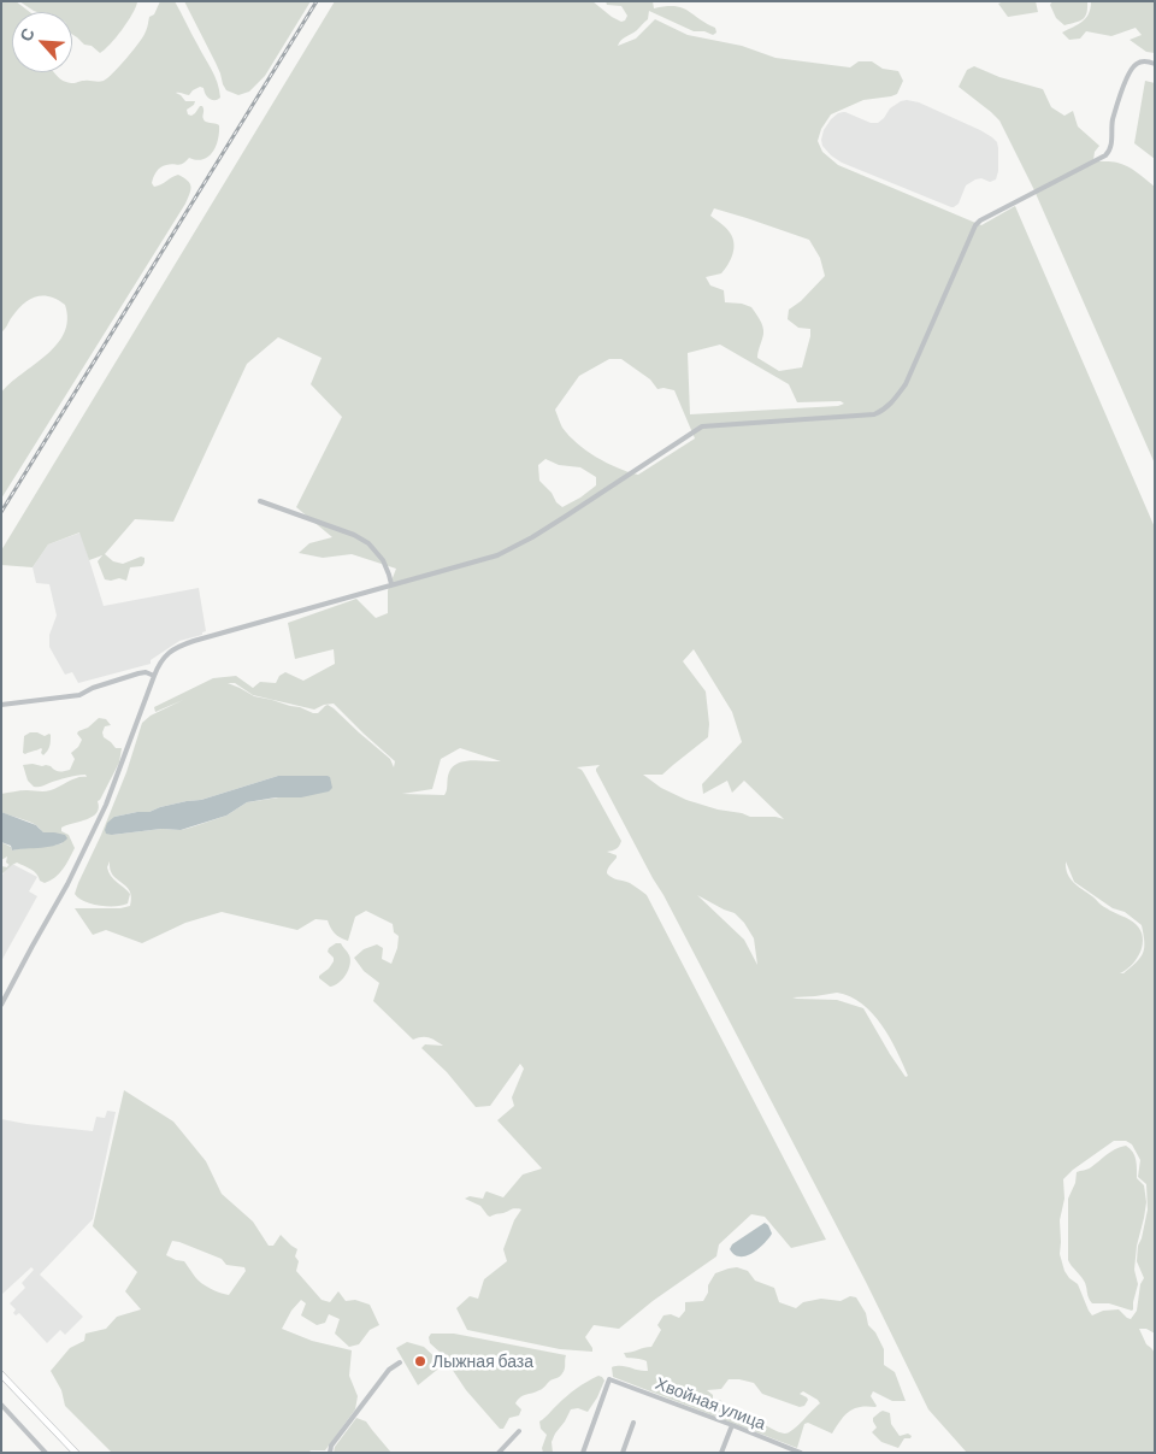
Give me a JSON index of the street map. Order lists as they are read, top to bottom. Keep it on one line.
{"streets":{"street":["Хвойная улица"]},"places":["Лыжная база"],"north":"top left"}
